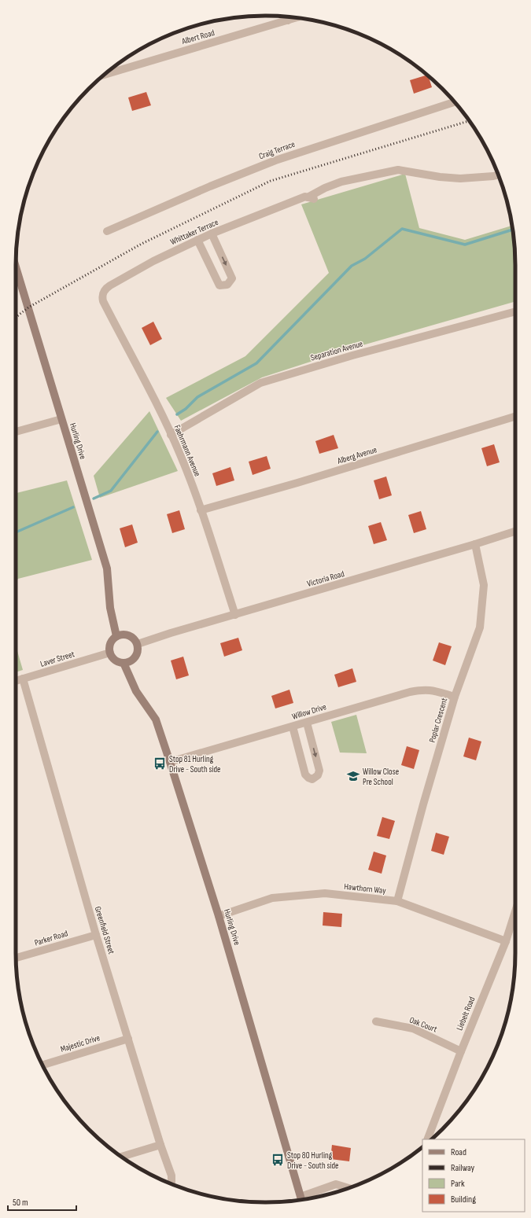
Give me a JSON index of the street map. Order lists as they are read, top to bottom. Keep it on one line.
{"streets":{"street":["Albert Road","Craig Terrace","Whittaker Terrace","Separation Avenue","Hurling Drive","Faehrmann Avenue","Alberg Avenue","Victoria Road","Laver Street","Willow Drive","Poplar Crescent","Hawthorn Way","Greenfield Street","Parker Road","Liebelt Road","Oak Court","Majestic Drive"]},"crossings":[["Whittaker Terrace","Faehrmann Avenue"],["Separation Avenue","Faehrmann Avenue"],["Hurling Drive","Victoria Road"],["Hurling Drive","Laver Street"],["Hurling Drive","Willow Drive"],["Hurling Drive","Hawthorn Way"],["Faehrmann Avenue","Alberg Avenue"],["Faehrmann Avenue","Victoria Road"],["Victoria Road","Laver Street"],["Victoria Road","Poplar Crescent"],["Laver Street","Greenfield Street"],["Willow Drive","Poplar Crescent"],["Poplar Crescent","Hawthorn Way"],["Hawthorn Way","Liebelt Road"],["Greenfield Street","Parker Road"],["Greenfield Street","Majestic Drive"],["Liebelt Road","Oak Court"]],"places":{"bus stop":["Stop 81 Hurling Drive - South side","Stop 80 Hurling Drive - South side"],"school or university":["Willow Close Pre School"]},"legend":["Road","Railway","Park","Building"],"scale_bar":"50 m"}
